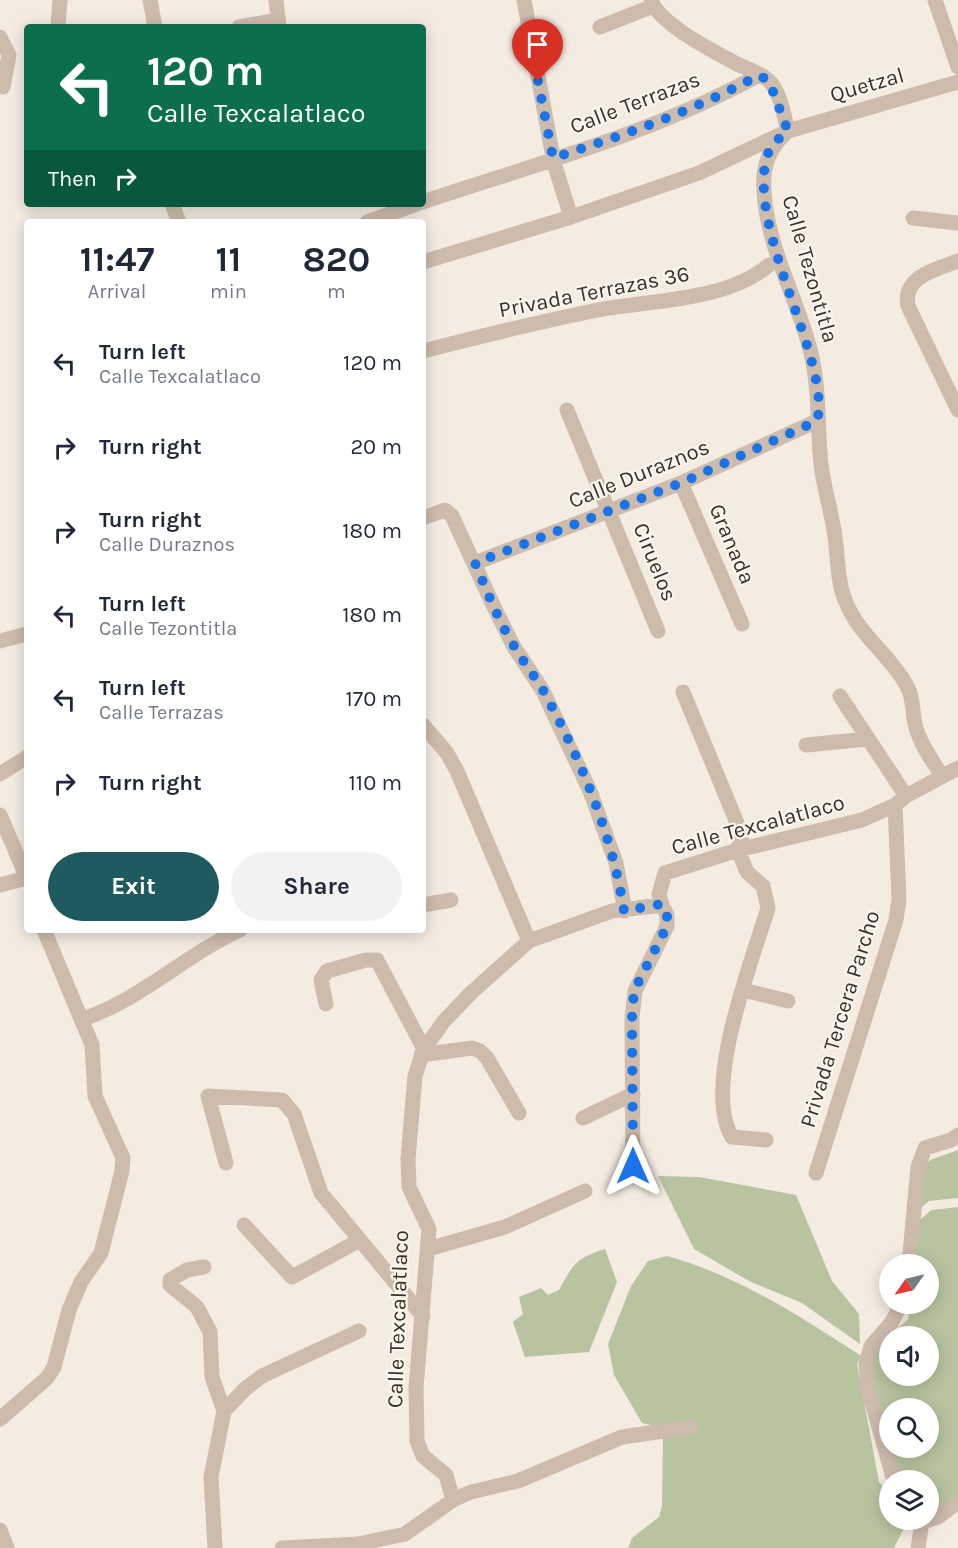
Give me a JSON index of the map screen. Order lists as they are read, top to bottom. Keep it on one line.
{"streets":{"street":["Quetzal","Calle Terrazas","Calle Tezontitla","Privada Terrazas 36","Calle Duraznos","Granada","Ciruelos","Calle Texcalatlaco","Privada Tercera Parcho"]},"crossings":[["Quetzal","Calle Tezontitla"],["Calle Tezontitla","Calle Duraznos"],["Calle Tezontitla","Calle Texcalatlaco"],["Calle Duraznos","Granada"],["Calle Duraznos","Ciruelos"],["Calle Texcalatlaco","Privada Tercera Parcho"]],"north":"bottom left","page":{"turn":["120 m","Calle Texcalatlaco"],"then":"Then","eta":["11:47","Arrival","11","min","820","m"],"list":[{"name":"Turn left","note":"Calle Texcalatlaco","value":"120 m"},{"name":"Turn right","value":"20 m"},{"name":"Turn right","note":"Calle Duraznos","value":"180 m"},{"name":"Turn left","note":"Calle Tezontitla","value":"180 m"},{"name":"Turn left","note":"Calle Terrazas","value":"170 m"},{"name":"Turn right","value":"110 m"}],"buttons":["Exit","Share"]}}
